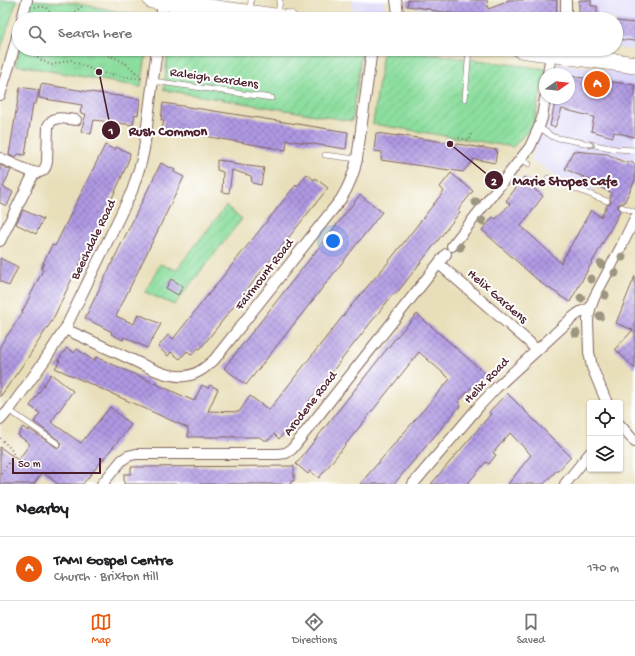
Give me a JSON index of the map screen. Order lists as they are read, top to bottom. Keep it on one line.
{"streets":{"street":["Beechdale Road","Fairmount Road","Helix Gardens","Helix Road","Arodene Road"],"lane":["Raleigh Gardens"]},"crossings":[["Raleigh Gardens","Beechdale Road"],["Beechdale Road","Fairmount Road"],["Helix Gardens","Helix Road"],["Helix Gardens","Arodene Road"]],"places":["Rush Common","Marie Stopes Cafe"],"scale_bar":"50 m","north":"right","page":{"search":"Search here","pins":"A","scale":"50 m","heading":"Nearby","list":[{"mark":"A","name":"TAMI Gospel Centre","note":"Church · Brixton Hill","value":"170 m"}],"nav":["Map","Directions","Saved"]}}
